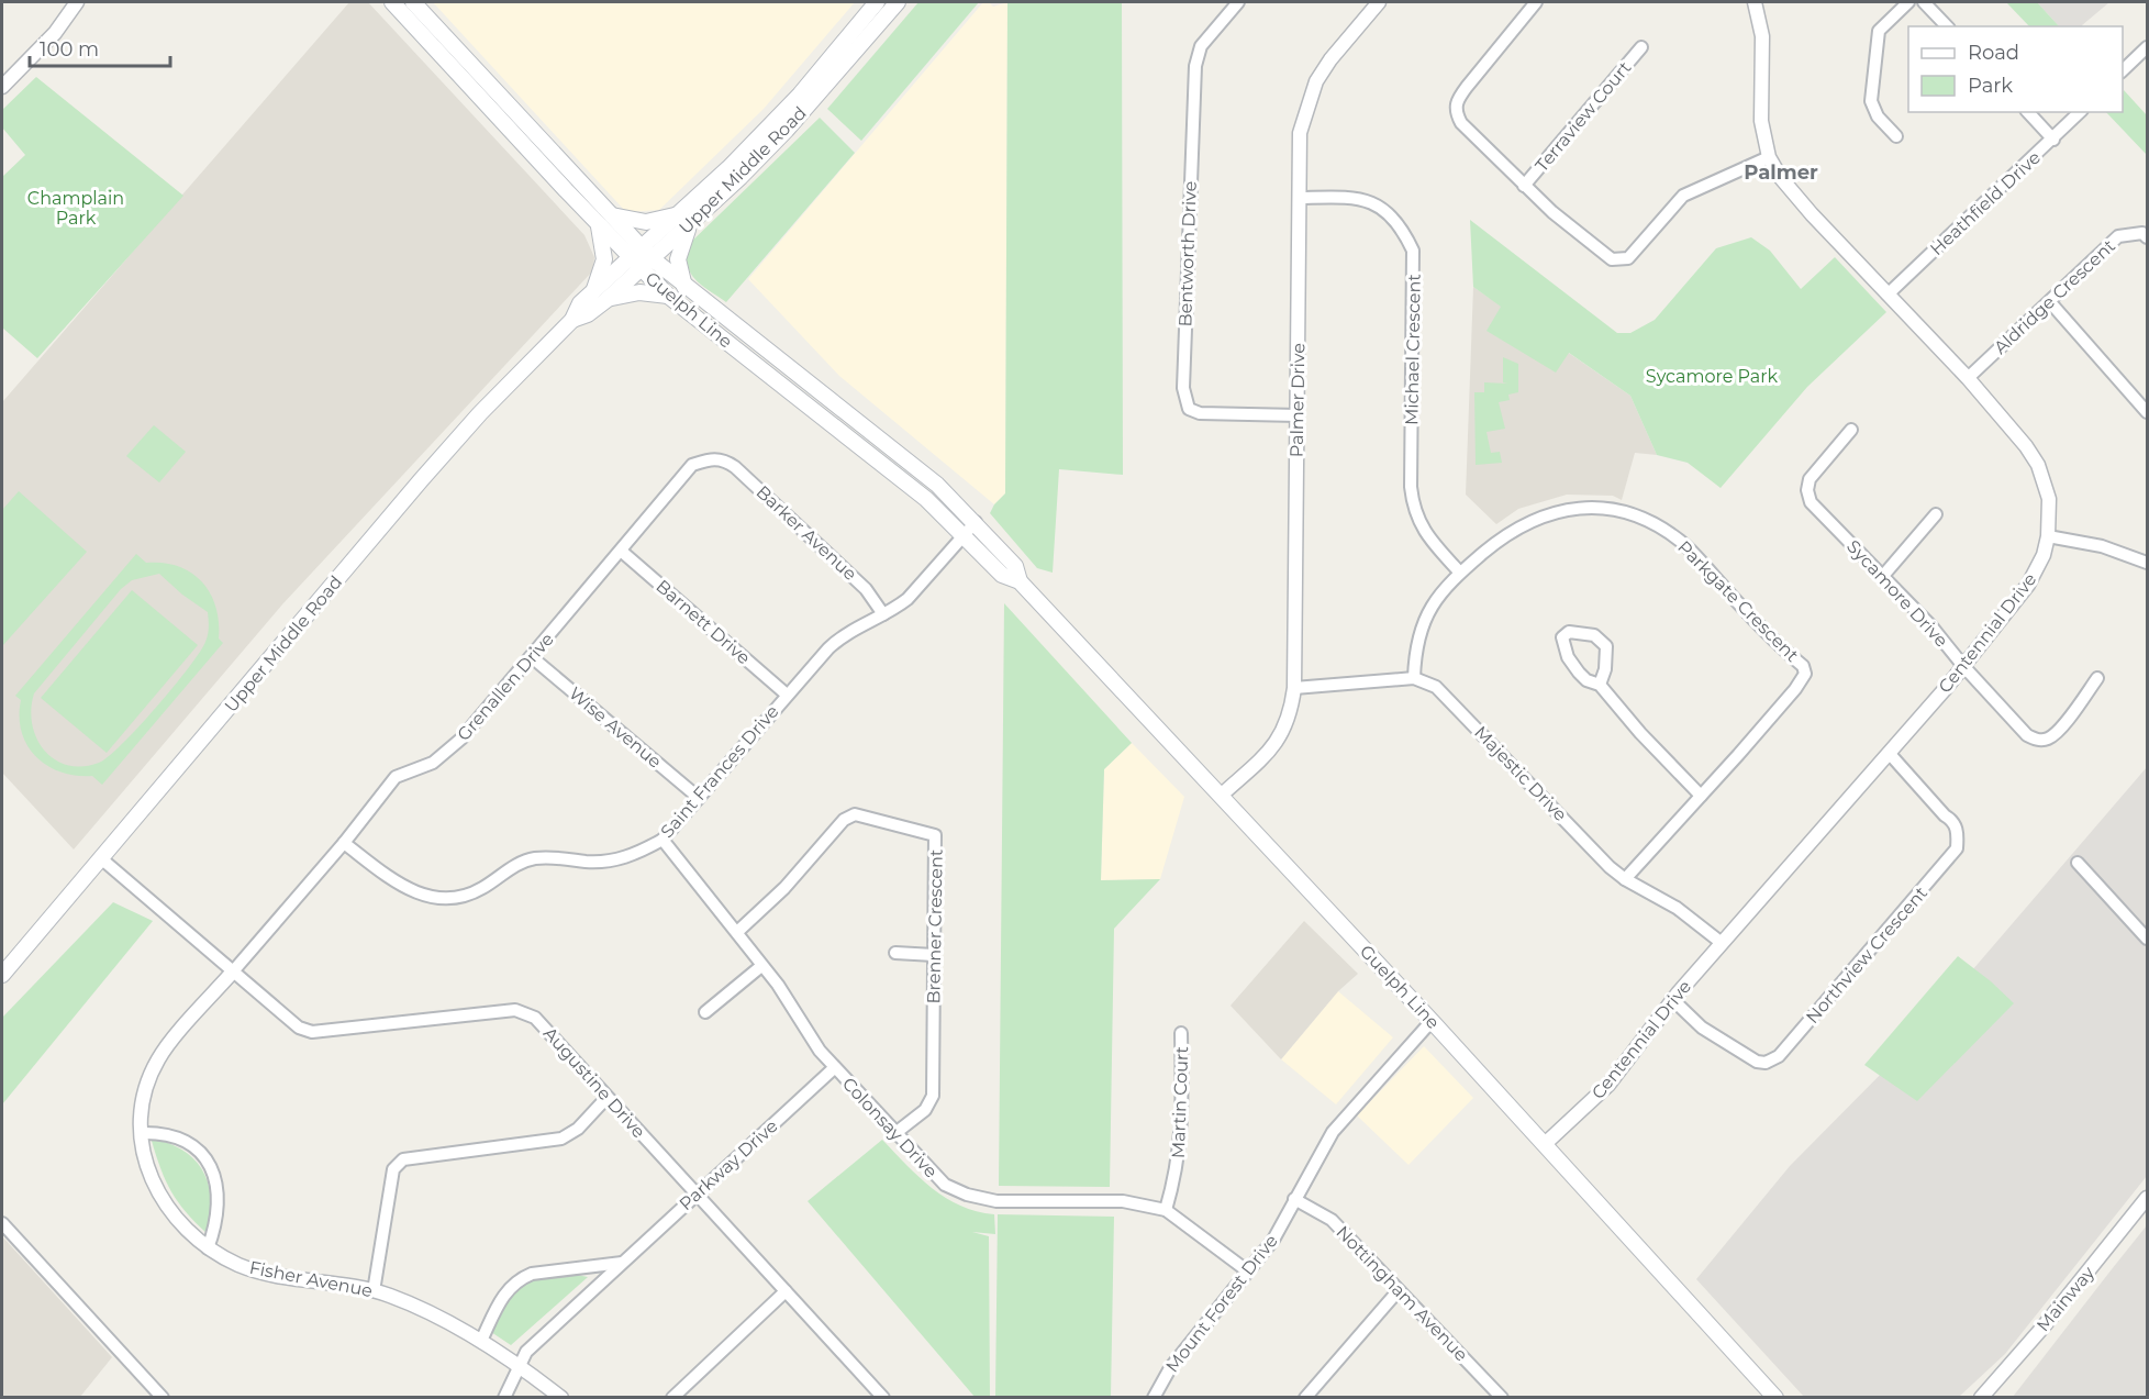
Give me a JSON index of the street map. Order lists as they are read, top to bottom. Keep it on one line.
{"streets":{"main road":["Upper Middle Road","Guelph Line"],"street":["Terraview Court","Heathfield Drive","Bentworth Drive","Aldridge Crescent","Michael Crescent","Palmer Drive","Barker Avenue","Sycamore Drive","Parkgate Crescent","Barnett Drive","Centennial Drive","Grenallen Drive","Wise Avenue","Saint Frances Drive","Majestic Drive","Brenner Crescent","Northview Crescent","Augustine Drive","Martin Court","Colonsay Drive","Parkway Drive","Fisher Avenue","Nottingham Avenue","Mainway","Mount Forest Drive"]},"crossings":[["Upper Middle Road","Guelph Line"],["Upper Middle Road","Augustine Drive"],["Heathfield Drive","Centennial Drive"],["Bentworth Drive","Palmer Drive"],["Aldridge Crescent","Centennial Drive"],["Guelph Line","Palmer Drive"],["Guelph Line","Centennial Drive"],["Guelph Line","Saint Frances Drive"],["Guelph Line","Mount Forest Drive"],["Michael Crescent","Palmer Drive"],["Michael Crescent","Parkgate Crescent"],["Barker Avenue","Grenallen Drive"],["Barker Avenue","Saint Frances Drive"],["Sycamore Drive","Centennial Drive"],["Parkgate Crescent","Majestic Drive"],["Barnett Drive","Grenallen Drive"],["Barnett Drive","Saint Frances Drive"],["Centennial Drive","Majestic Drive"],["Centennial Drive","Northview Crescent"],["Grenallen Drive","Wise Avenue"],["Grenallen Drive","Saint Frances Drive"],["Grenallen Drive","Augustine Drive"],["Grenallen Drive","Fisher Avenue"],["Wise Avenue","Saint Frances Drive"],["Saint Frances Drive","Colonsay Drive"],["Brenner Crescent","Colonsay Drive"],["Augustine Drive","Parkway Drive"],["Augustine Drive","Fisher Avenue"],["Martin Court","Colonsay Drive"],["Colonsay Drive","Parkway Drive"],["Colonsay Drive","Mount Forest Drive"],["Parkway Drive","Fisher Avenue"],["Nottingham Avenue","Mount Forest Drive"]],"districts":["Palmer"],"parks":["Champlain Park","Sycamore Park"],"legend":["Road","Park"],"scale_bar":"100 m"}
